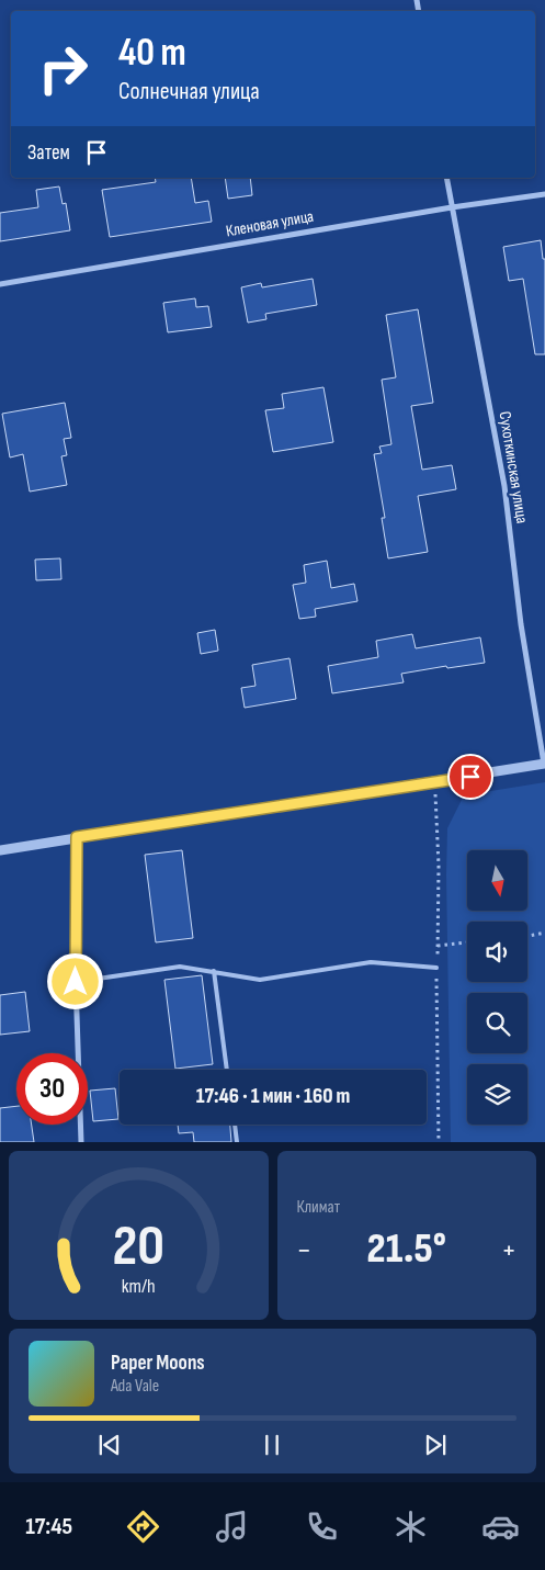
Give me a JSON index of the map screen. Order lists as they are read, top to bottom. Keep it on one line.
{"streets":{"street":["Кленовая улица","Сухоткинская улица"]},"crossings":[["Кленовая улица","Сухоткинская улица"]],"north":"bottom","page":{"turn":["40 m","Солнечная улица"],"then":"Затем","limit":"30","trip":"17:46 · 1 мин · 160 m","tile":"Климат","heat":["−","21.5°","+"],"song":["Paper Moons","Ada Vale"],"tabs":"17:45","gauge":["20","km/h"]}}
